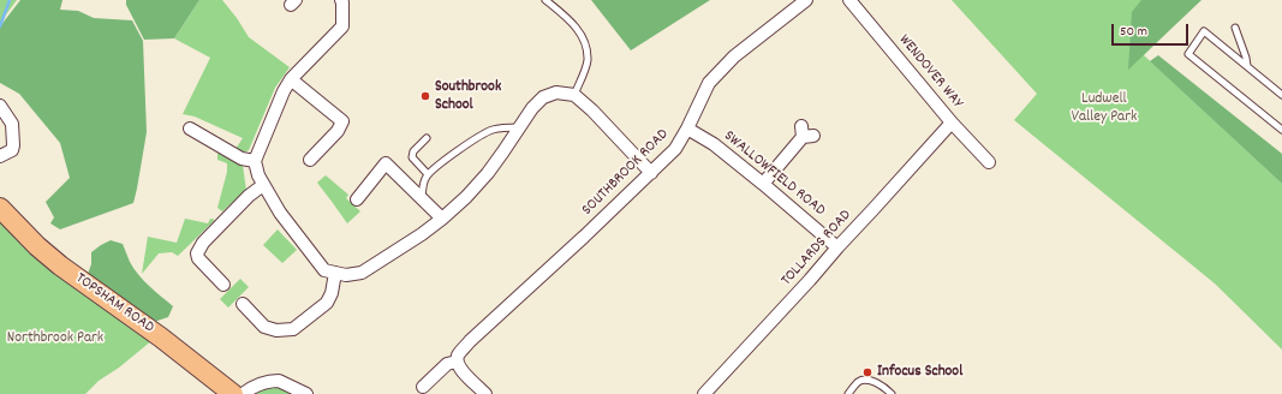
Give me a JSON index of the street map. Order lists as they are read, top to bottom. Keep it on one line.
{"streets":{"main road":["TOPSHAM ROAD"],"street":["WENDOVER WAY","SOUTHBROOK ROAD","SWALLOWFIELD ROAD","TOLLARDS ROAD"]},"crossings":[["WENDOVER WAY","TOLLARDS ROAD"],["SOUTHBROOK ROAD","SWALLOWFIELD ROAD"],["SWALLOWFIELD ROAD","TOLLARDS ROAD"]],"parks":["Ludwell Valley Park","Northbrook Park"],"places":["Southbrook School","Infocus School"],"scale_bar":"50 m"}
